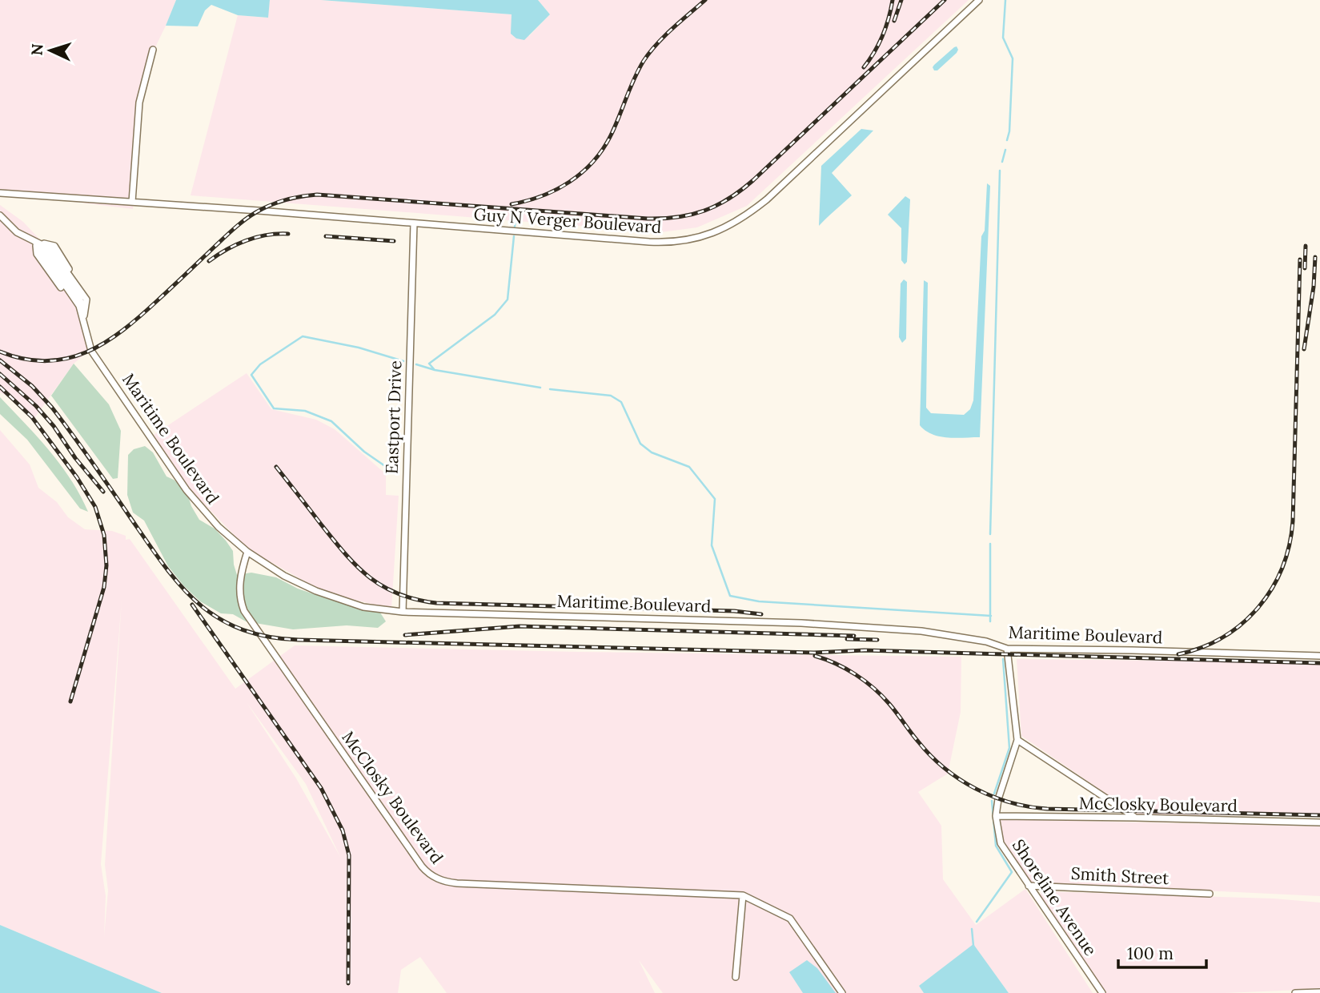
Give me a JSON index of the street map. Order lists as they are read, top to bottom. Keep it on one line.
{"streets":{"street":["Guy N Verger Boulevard","Eastport Drive","Maritime Boulevard","McClosky Boulevard","Smith Street","Shoreline Avenue"]},"crossings":[["Guy N Verger Boulevard","Eastport Drive"],["Eastport Drive","Maritime Boulevard"],["Maritime Boulevard","McClosky Boulevard"],["Maritime Boulevard","Shoreline Avenue"],["McClosky Boulevard","Shoreline Avenue"],["Smith Street","Shoreline Avenue"]],"scale_bar":"100 m","north":"left"}
